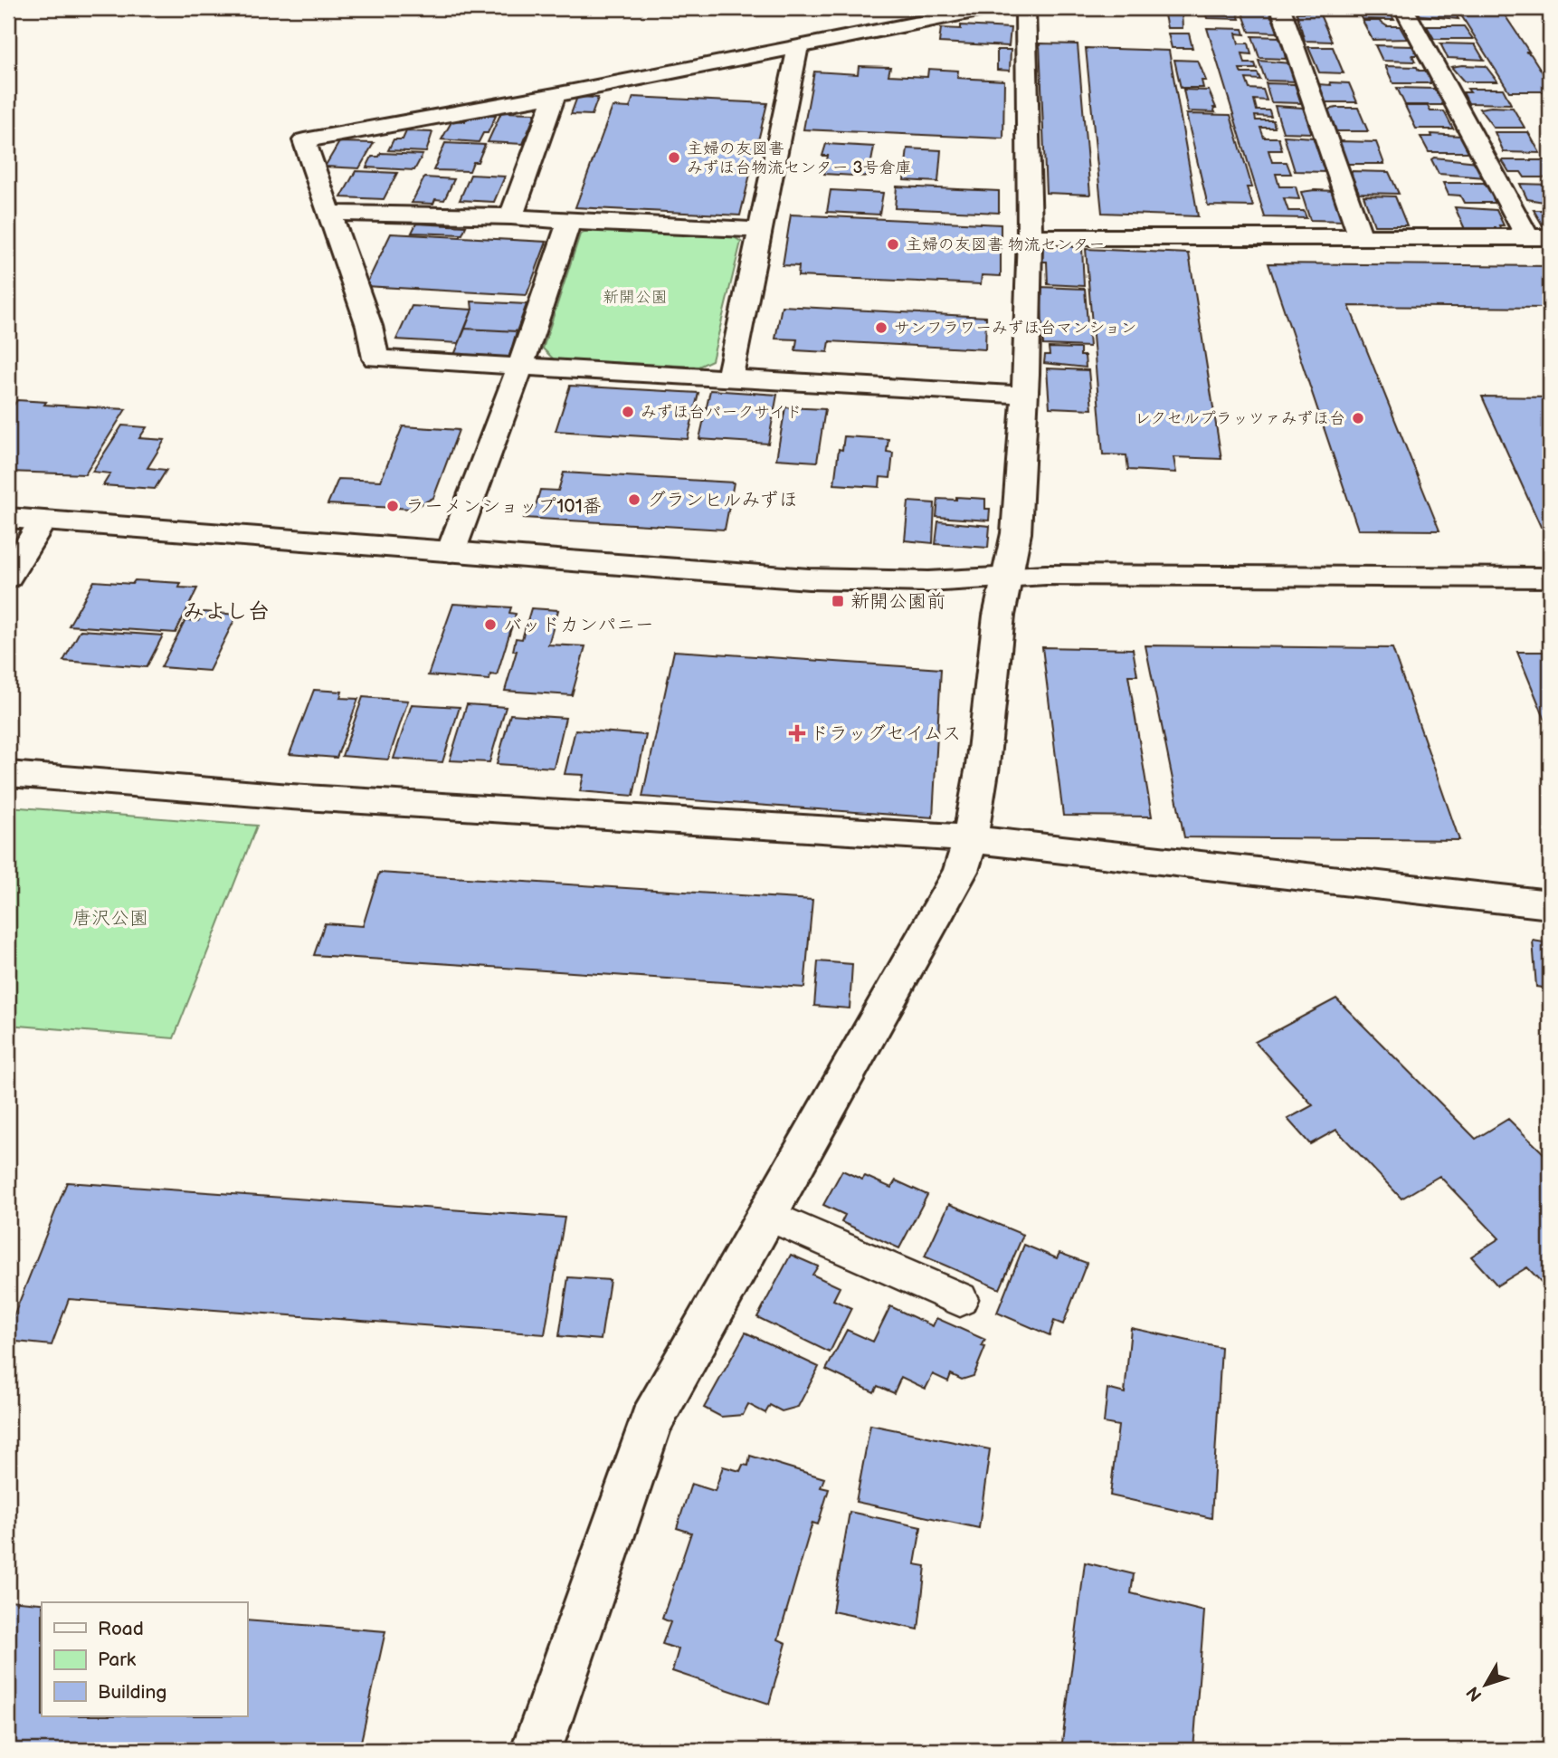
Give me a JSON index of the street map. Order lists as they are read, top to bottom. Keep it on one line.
{"districts":["みよし台"],"parks":["新開公園","唐沢公園"],"places":{"other":["主婦の友図書 みずほ台物流センター 3号倉庫","主婦の友図書 物流センター","サンフラワーみずほ台マンション","みずほ台パークサイド","レクセルプラッツァみずほ台","グランヒルみずほ","ラーメンショップ101番","バッドカンパニー"],"transit":["新開公園前"],"health":["ドラッグセイムス"]},"legend":["Road","Park","Building"],"north":"bottom left"}
